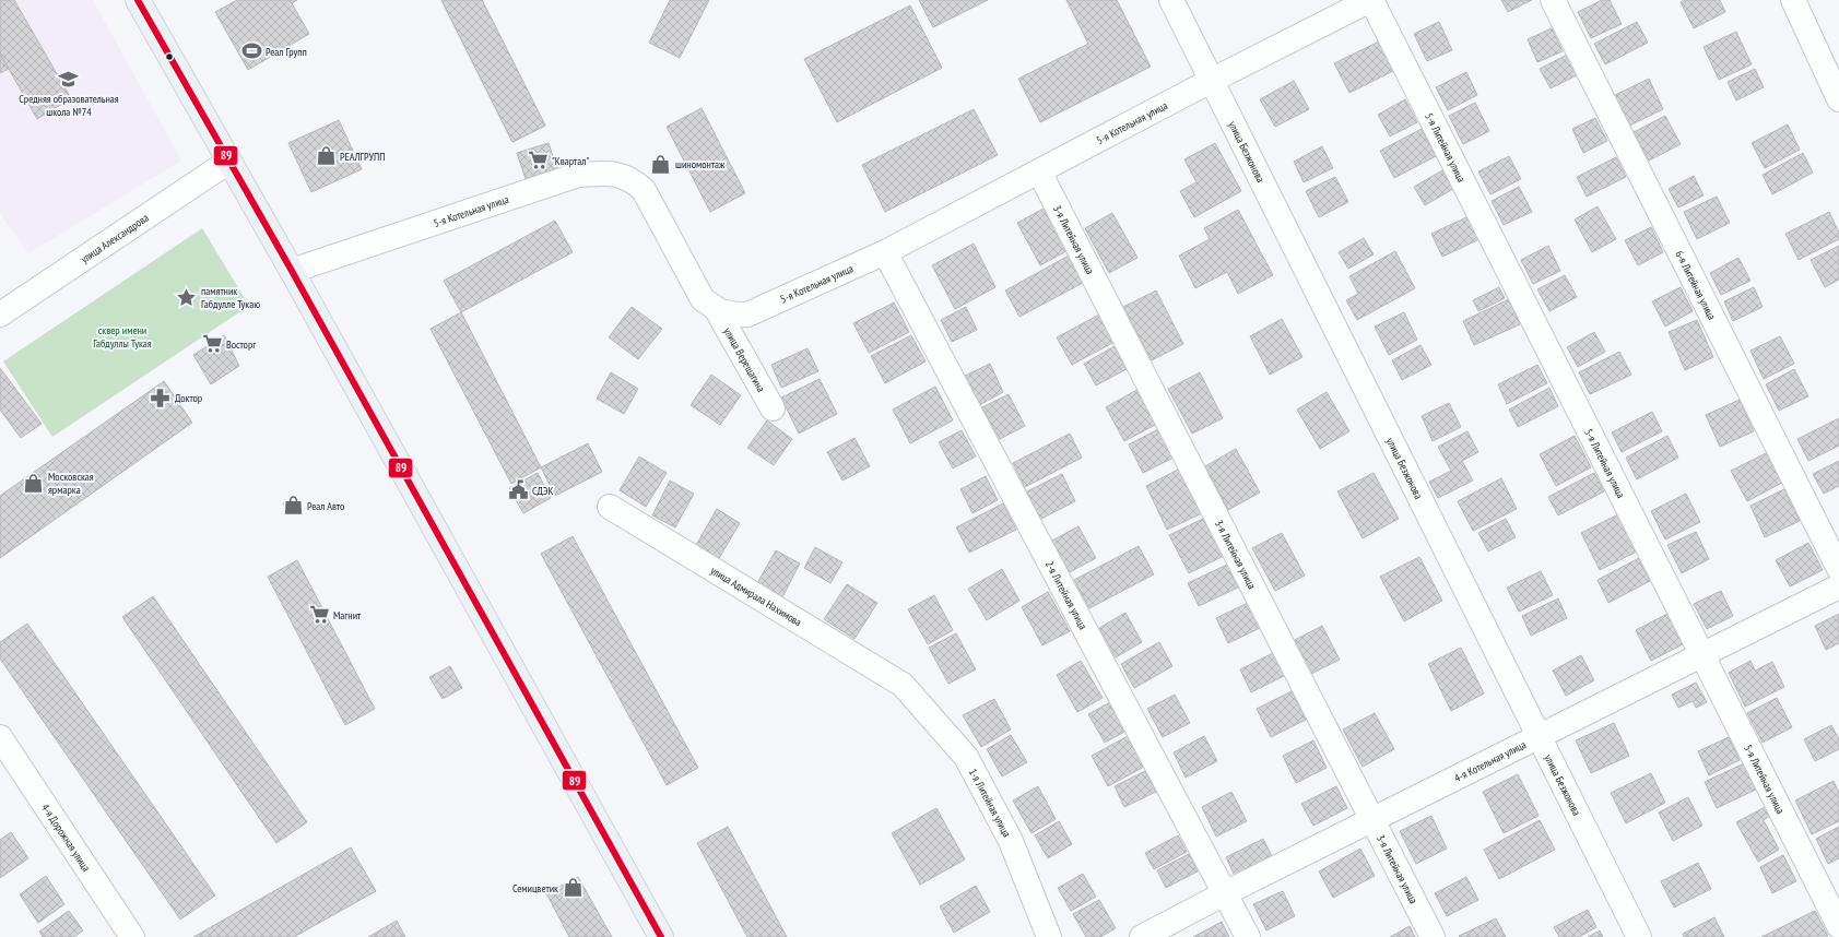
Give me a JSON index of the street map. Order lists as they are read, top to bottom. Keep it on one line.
{"streets":{"street":["5-я Котельная улица","5-я Литейная улица","улица Безжонова","улица Александрова","3-я Литейная улица","6-я Литейная улица","улица Верещагина","2-я Литейная улица","улица Адмирала Нахимова","4-я Котельная улица","1-я Литейная улица","4-я Дорожная улица"]},"crossings":[["5-я Котельная улица","5-я Литейная улица"],["5-я Котельная улица","улица Безжонова"],["5-я Котельная улица","3-я Литейная улица"],["5-я Котельная улица","улица Верещагина"],["5-я Котельная улица","2-я Литейная улица"],["5-я Литейная улица","4-я Котельная улица"],["улица Безжонова","4-я Котельная улица"],["3-я Литейная улица","4-я Котельная улица"],["2-я Литейная улица","4-я Котельная улица"],["улица Адмирала Нахимова","1-я Литейная улица"]],"parks":["сквер имени Габдуллы Тукая"],"places":{"sports":["Реал Групп"],"school or university":["Средняя образовательная школа №74"],"shop":["РЕАЛГРУПП","шиномонтаж","Московская ярмарка","Реал Авто","Семицветик"],"supermarket":["\"Квартал\"","Восторг","Магнит"],"place":["памятник Габдулле Тукаю"],"pharmacy":["Доктор"],"public building":["СДЭК"]},"lines":["transit line 89"]}
